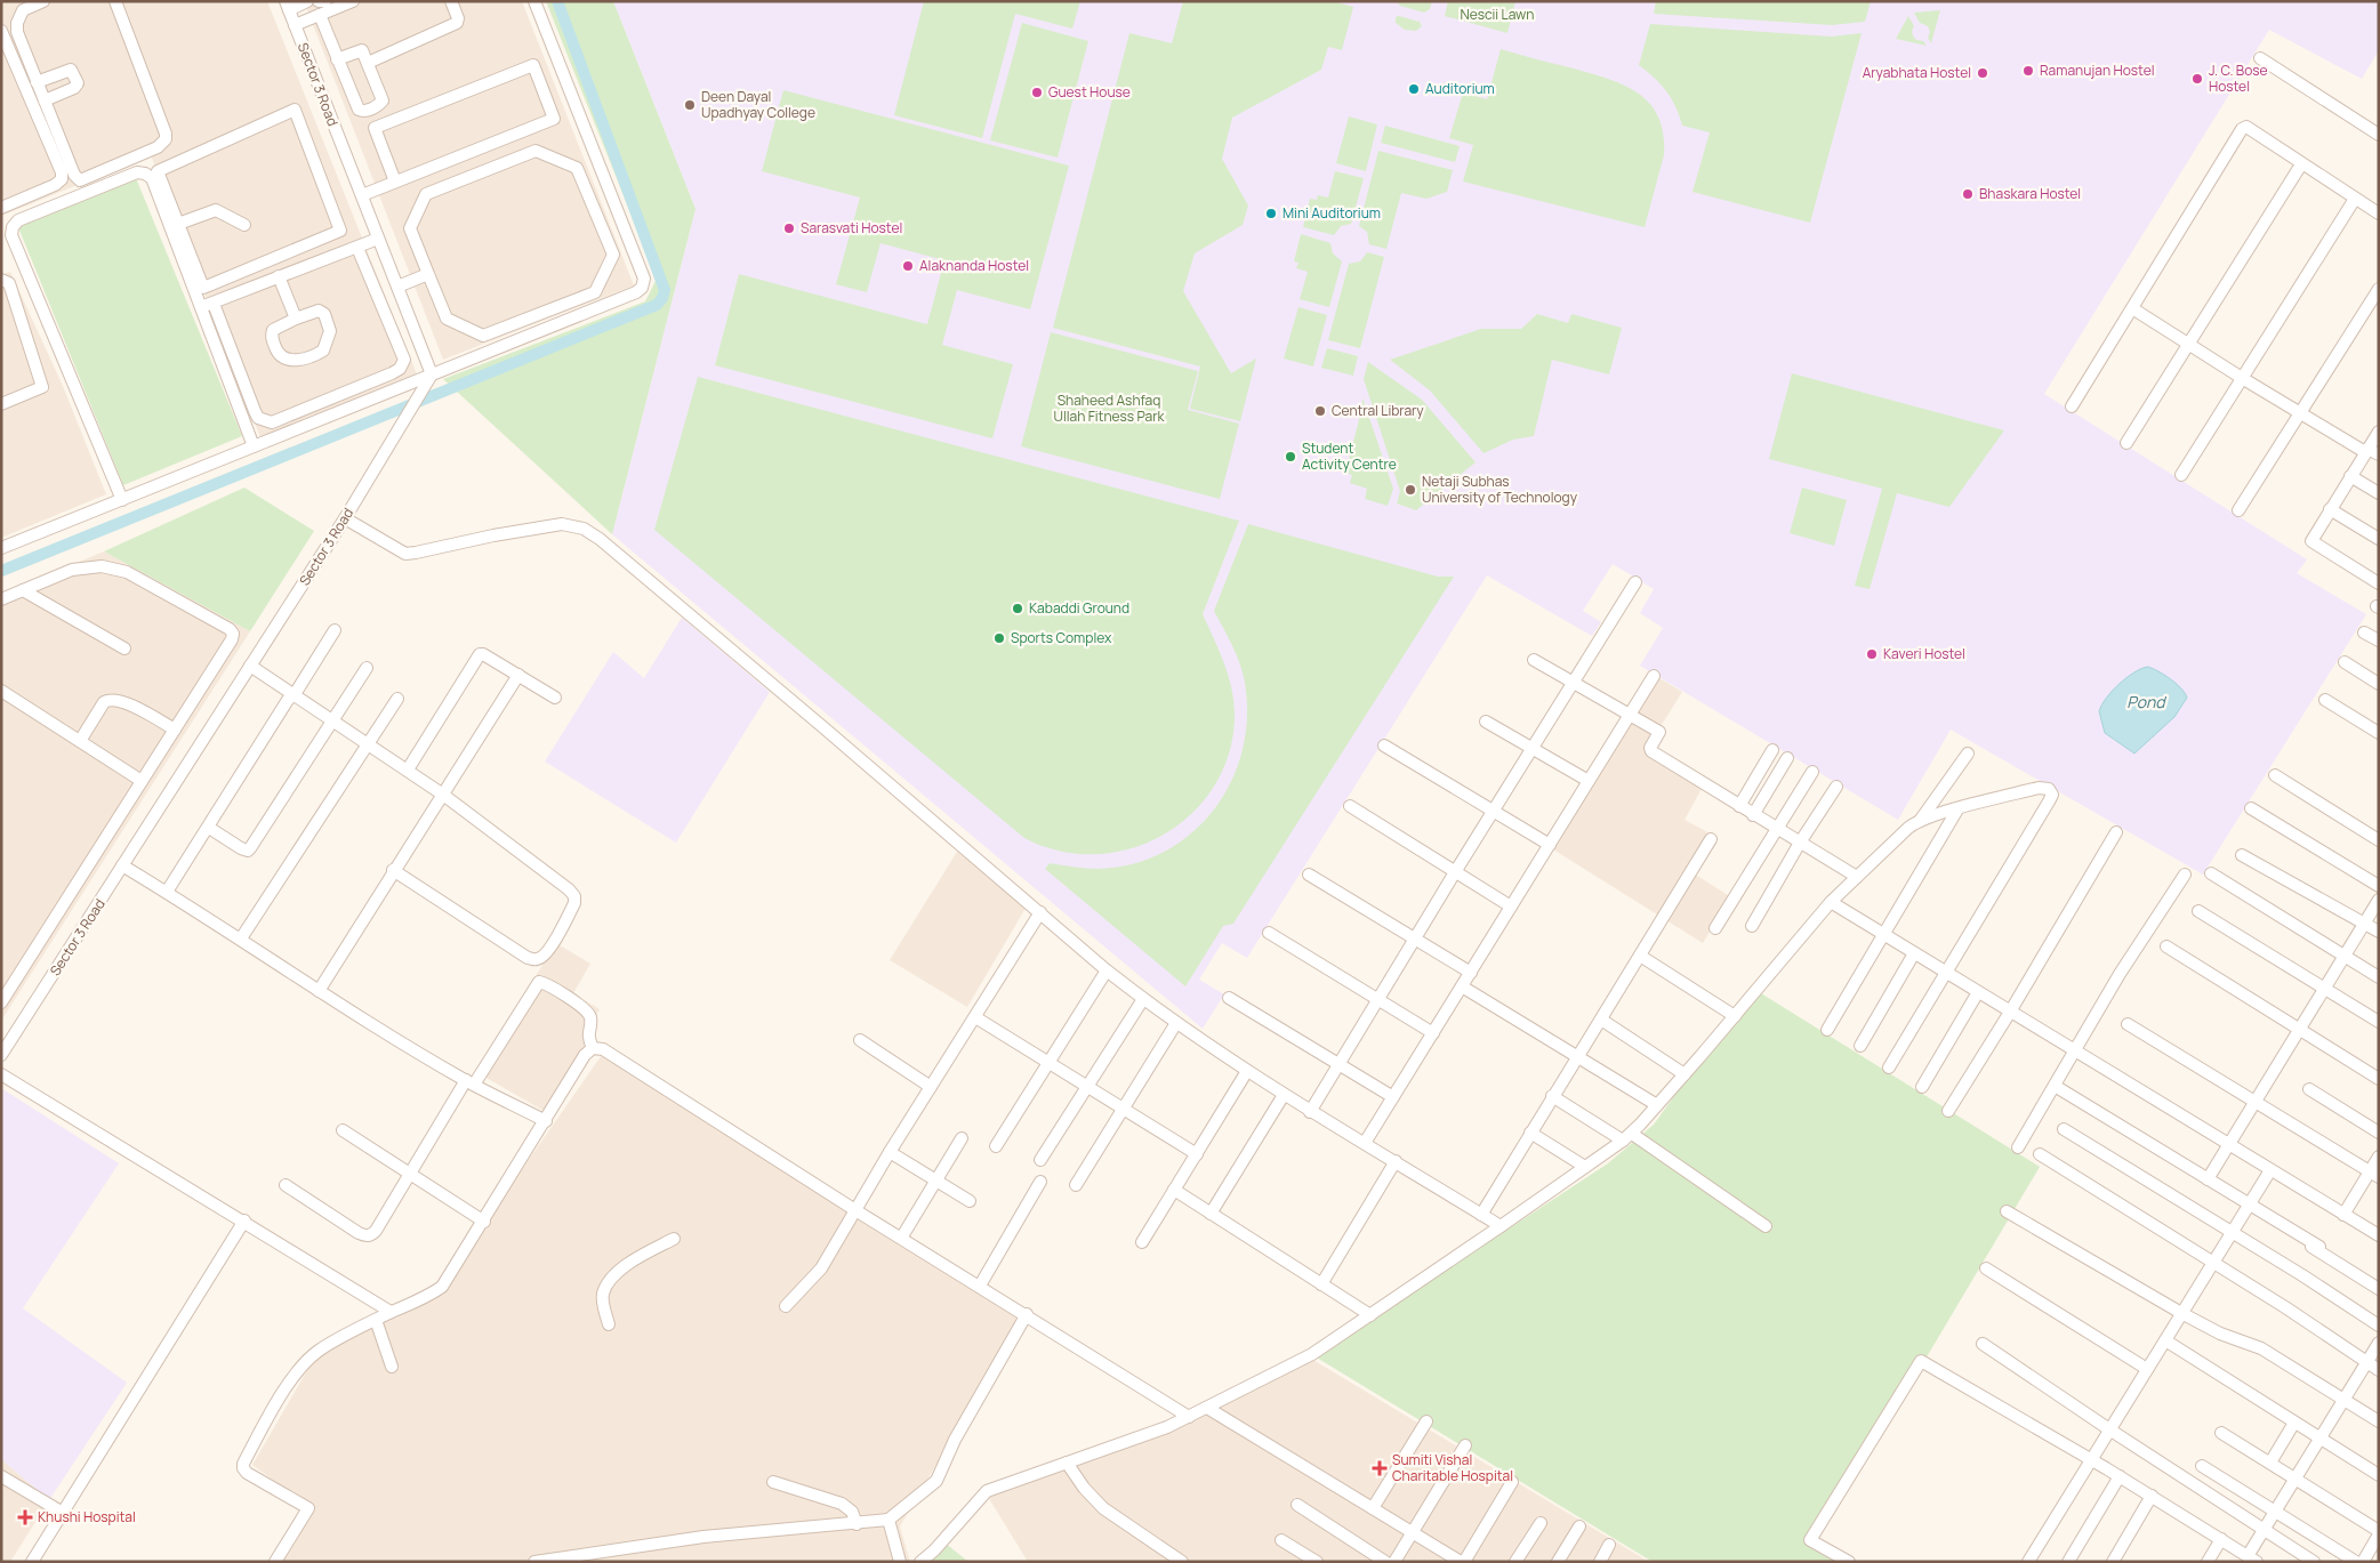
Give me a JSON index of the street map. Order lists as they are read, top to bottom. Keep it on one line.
{"streets":{"street":["Sector 3 Road"]},"water":["Pond"],"parks":["Nescii Lawn","Shaheed Ashfaq Ullah Fitness Park"],"places":{"other":["Ramanujan Hostel","Aryabhata Hostel","J. C. Bose Hostel","Auditorium","Guest House","Deen Dayal Upadhyay College","Bhaskara Hostel","Mini Auditorium","Sarasvati Hostel","Alaknanda Hostel","Central Library","Student Activity Centre","Netaji Subhas University of Technology","Kabaddi Ground","Sports Complex","Kaveri Hostel"],"health":["Sumiti Vishal Charitable Hospital","Khushi Hospital"]}}
